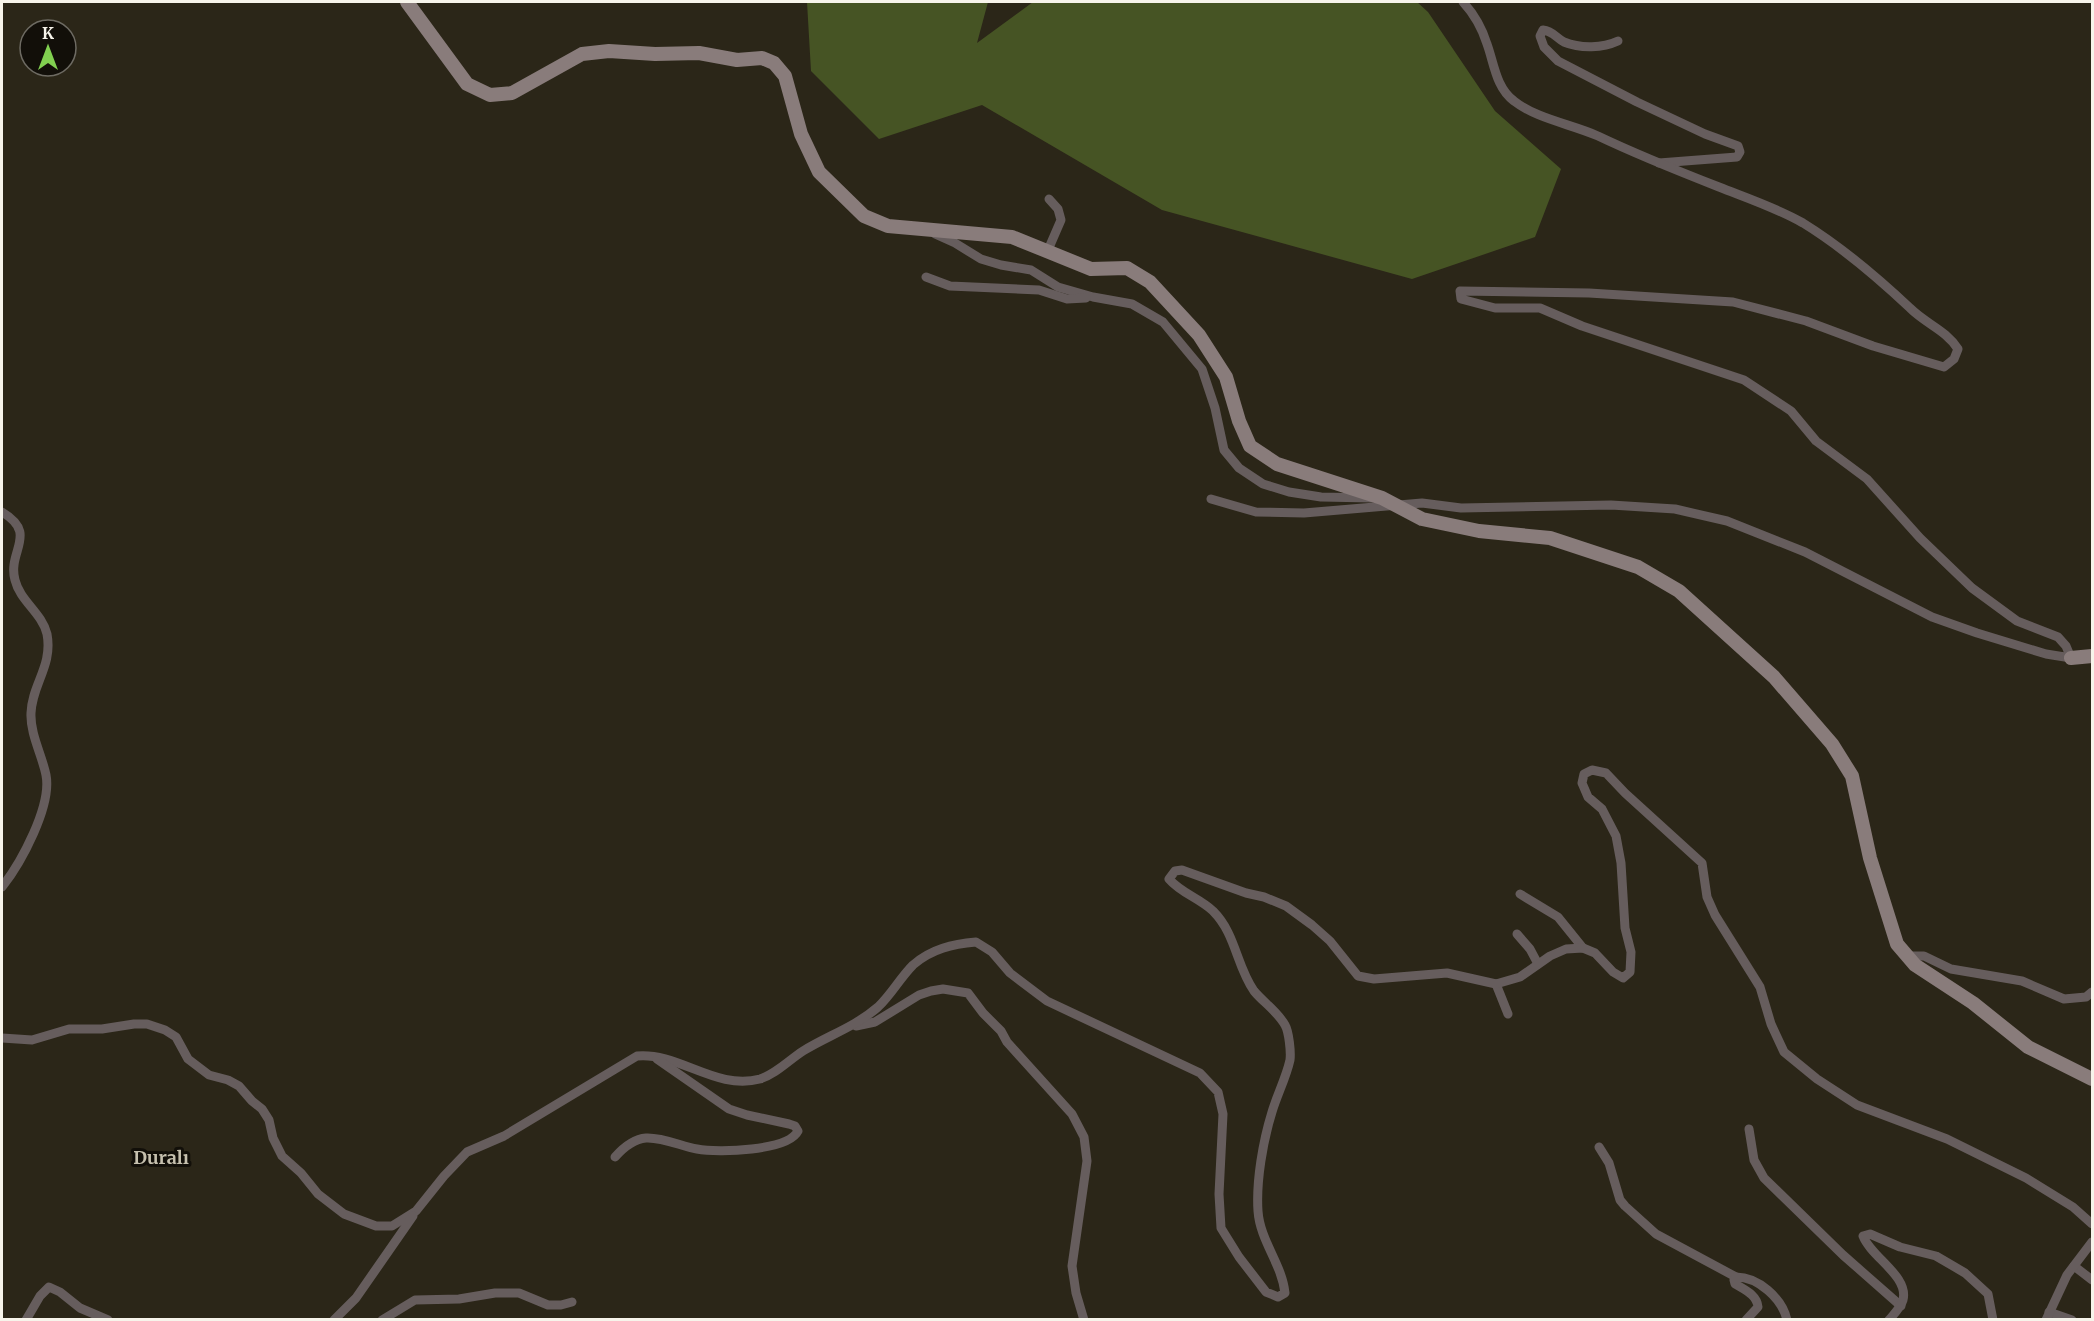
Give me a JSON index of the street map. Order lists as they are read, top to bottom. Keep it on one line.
{"districts":["Duralı"],"north":"top"}
